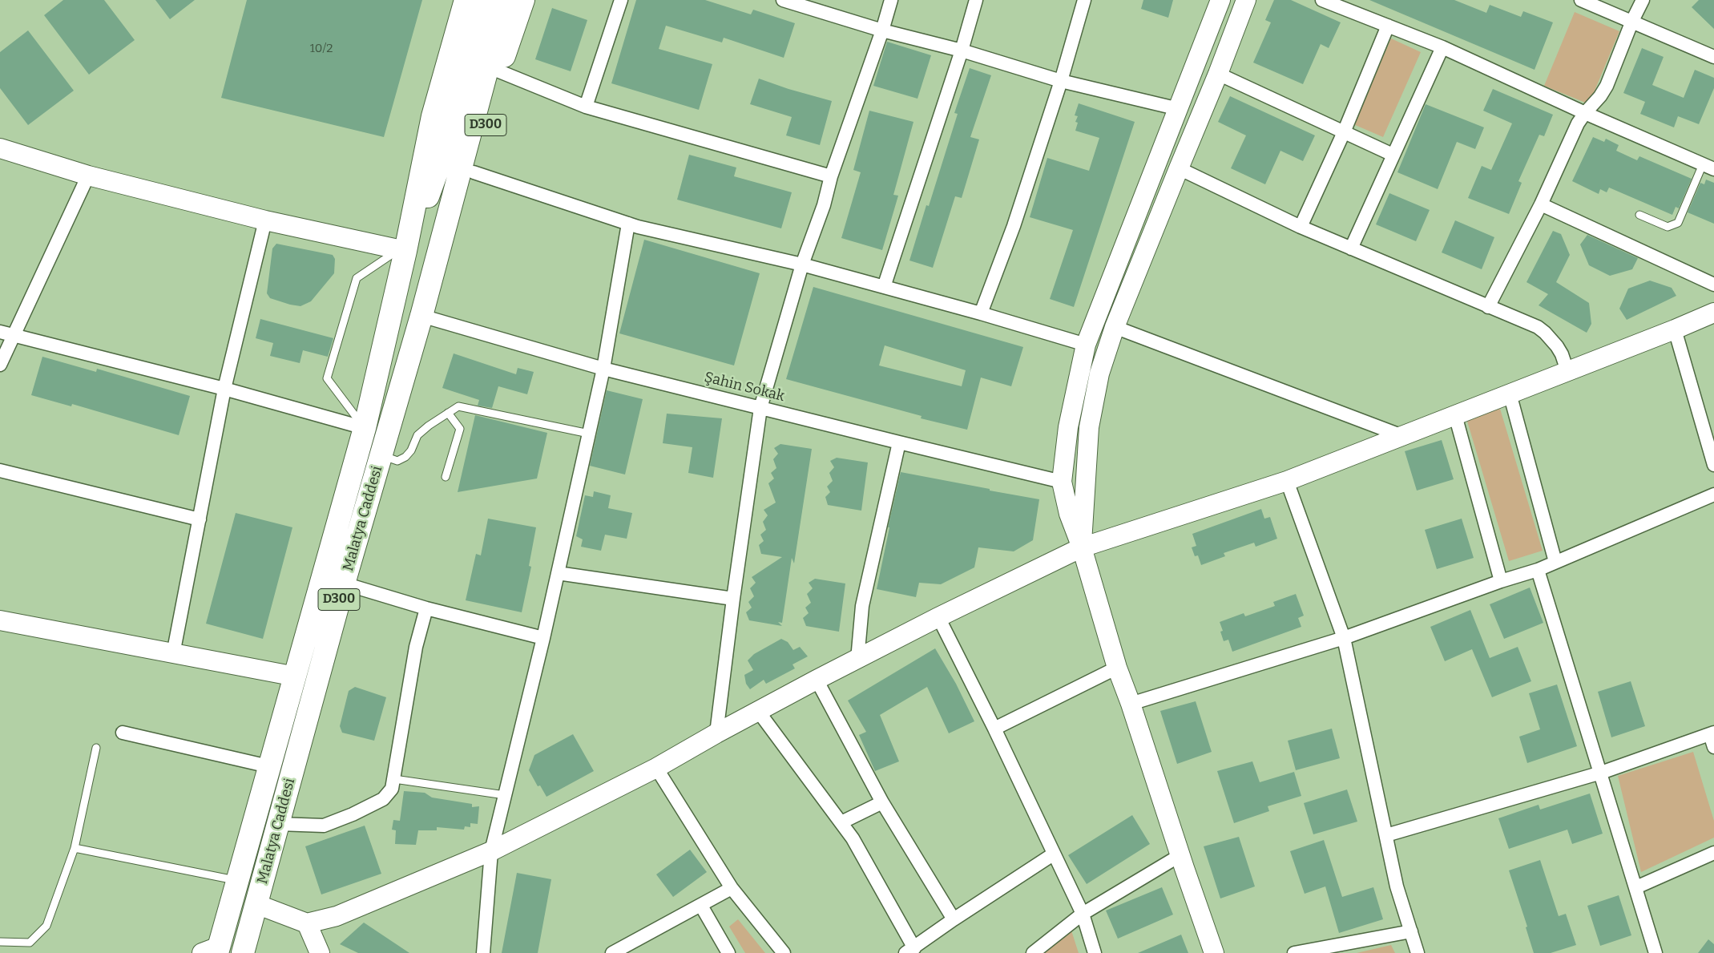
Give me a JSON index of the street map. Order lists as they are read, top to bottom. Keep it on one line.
{"streets":{"highway":["D300","Malatya Caddesi"],"street":["Şahin Sokak"]},"crossings":[["D300","Malatya Caddesi"],["Şahin Sokak","Malatya Caddesi"]],"house_numbers":["10/2"]}
